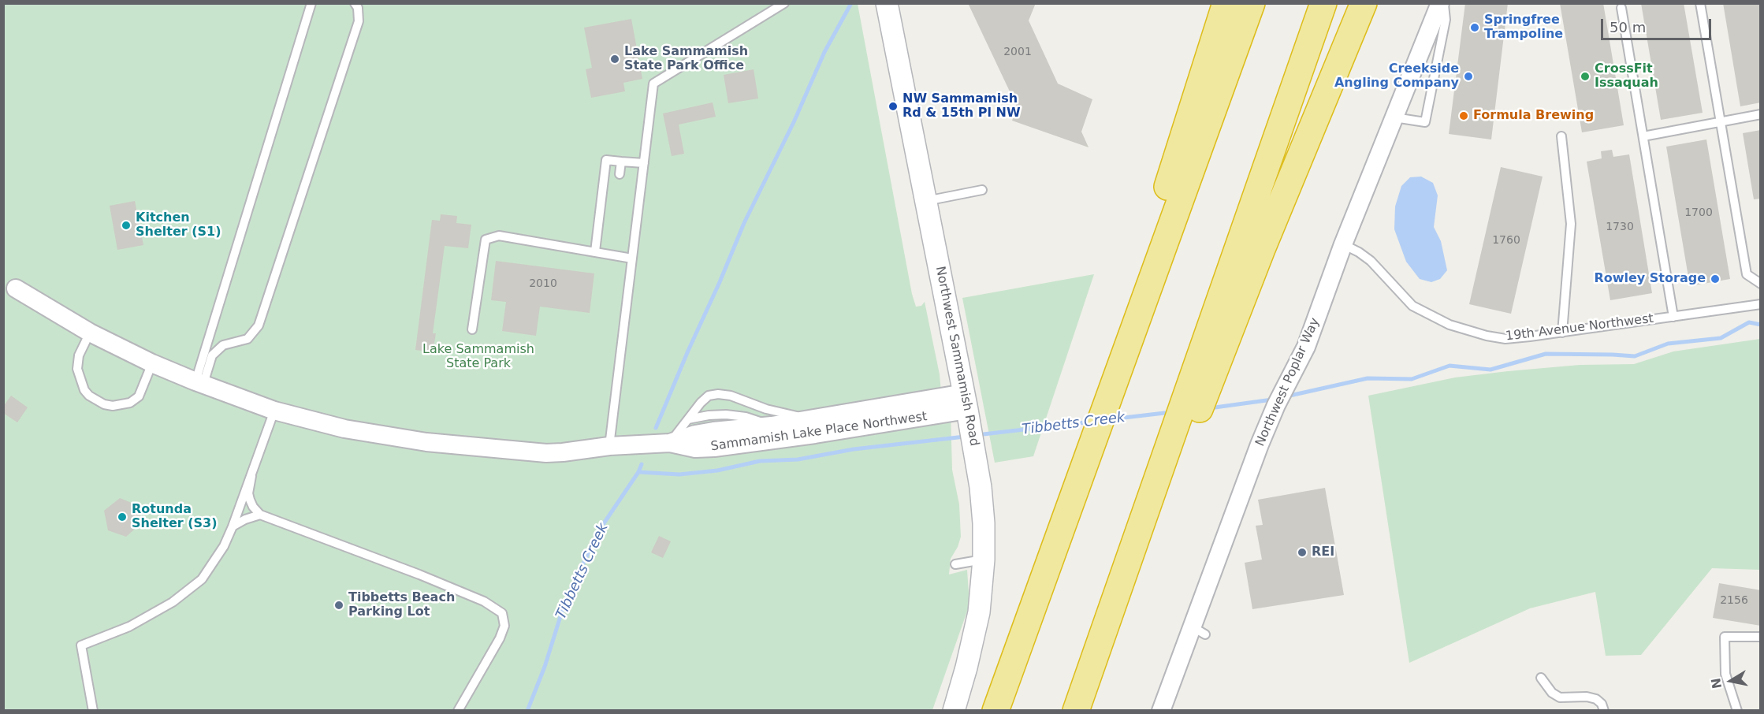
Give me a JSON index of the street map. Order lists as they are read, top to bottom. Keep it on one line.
{"streets":{"street":["Northwest Sammamish Road","Northwest Poplar Way","Sammamish Lake Place Northwest"],"lane":["19th Avenue Northwest"]},"crossings":[["19th Avenue Northwest","Northwest Poplar Way"],["Northwest Sammamish Road","Sammamish Lake Place Northwest"]],"water":["Tibbetts Creek"],"parks":["Lake Sammamish State Park"],"places":["Springfree Trampoline","Lake Sammamish State Park Office","Creekside Angling Company","CrossFit Issaquah","NW Sammamish Rd & 15th Pl NW","Formula Brewing","Kitchen Shelter (S1)","Rowley Storage","Rotunda Shelter (S3)","REI","Tibbetts Beach Parking Lot"],"house_numbers":["2001","1700","1730","1760","2010","2156"],"scale_bar":"50 m","north":"left"}
